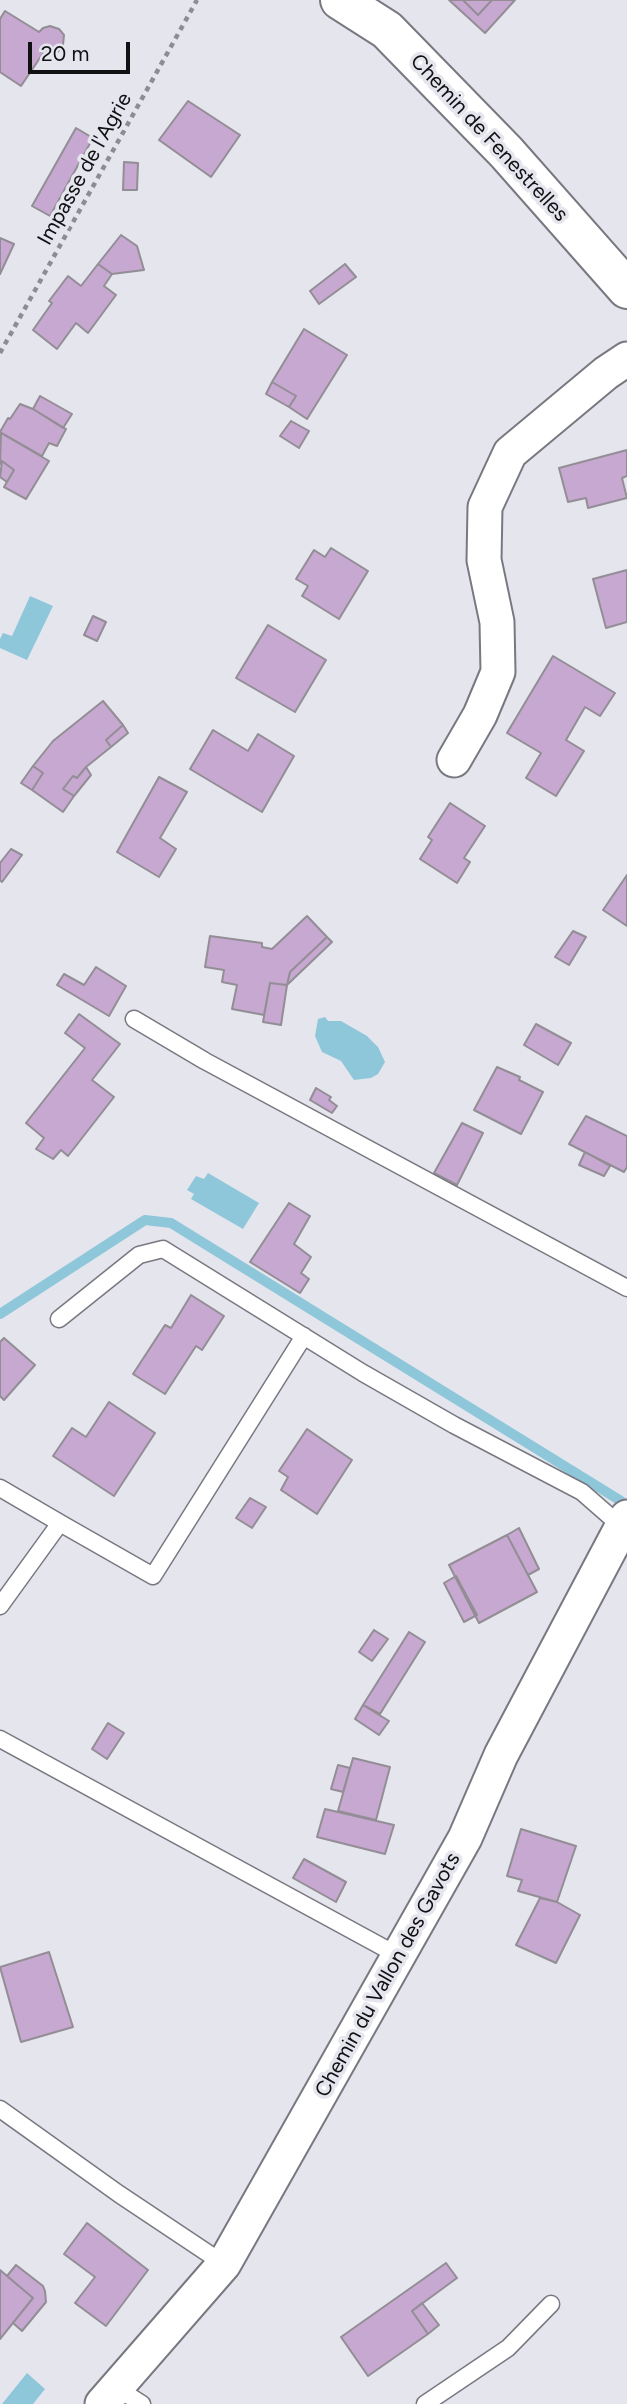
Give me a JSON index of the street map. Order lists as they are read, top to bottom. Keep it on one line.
{"streets":{"street":["Chemin de Fenestrelles","Chemin du Vallon des Gavots"],"path":["Impasse de l'Agrie"]},"scale_bar":"20 m"}
